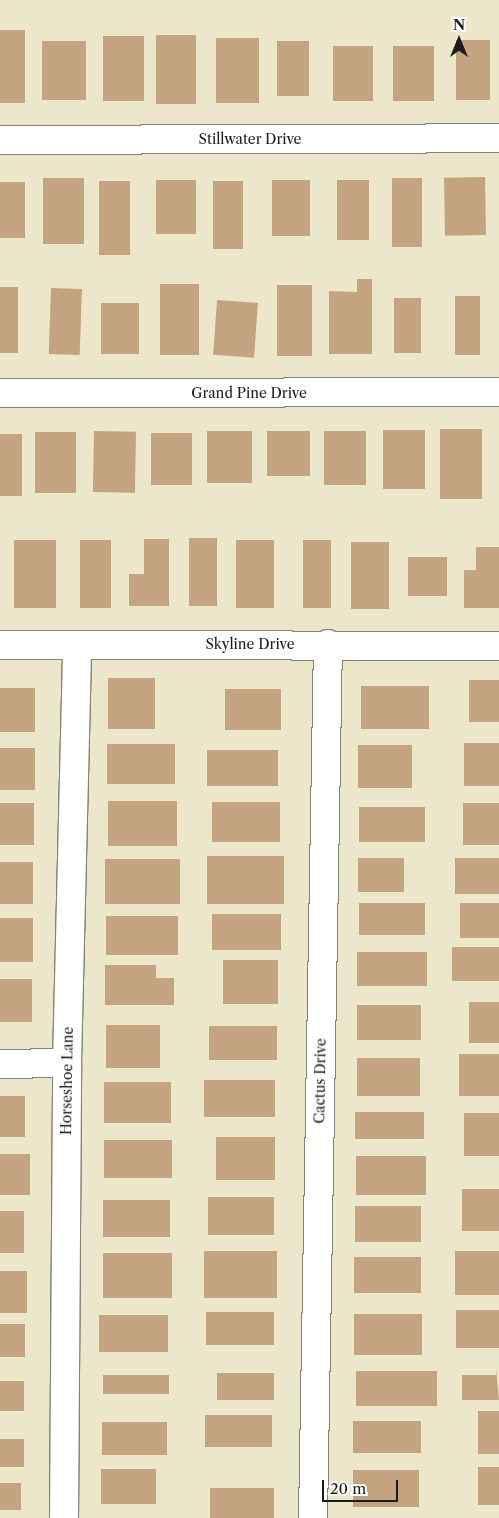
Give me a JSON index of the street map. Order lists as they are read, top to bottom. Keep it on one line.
{"streets":{"street":["Stillwater Drive","Grand Pine Drive","Skyline Drive","Horseshoe Lane","Cactus Drive"]},"crossings":[["Skyline Drive","Horseshoe Lane"],["Skyline Drive","Cactus Drive"]],"scale_bar":"20 m","north":"top"}
